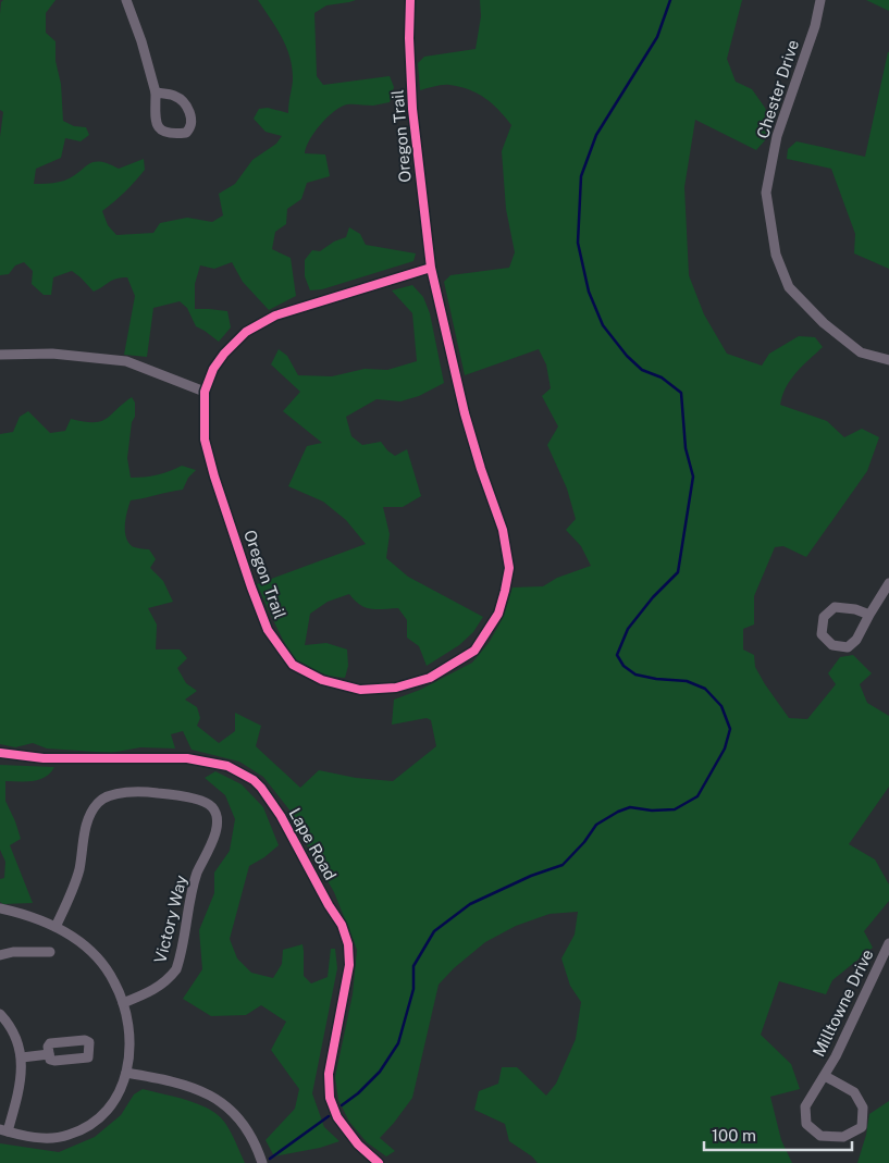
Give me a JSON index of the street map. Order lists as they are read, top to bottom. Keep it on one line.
{"streets":{"street":["Chester Drive","Oregon Trail","Lape Road","Victory Way","Milltowne Drive"]},"scale_bar":"100 m"}
